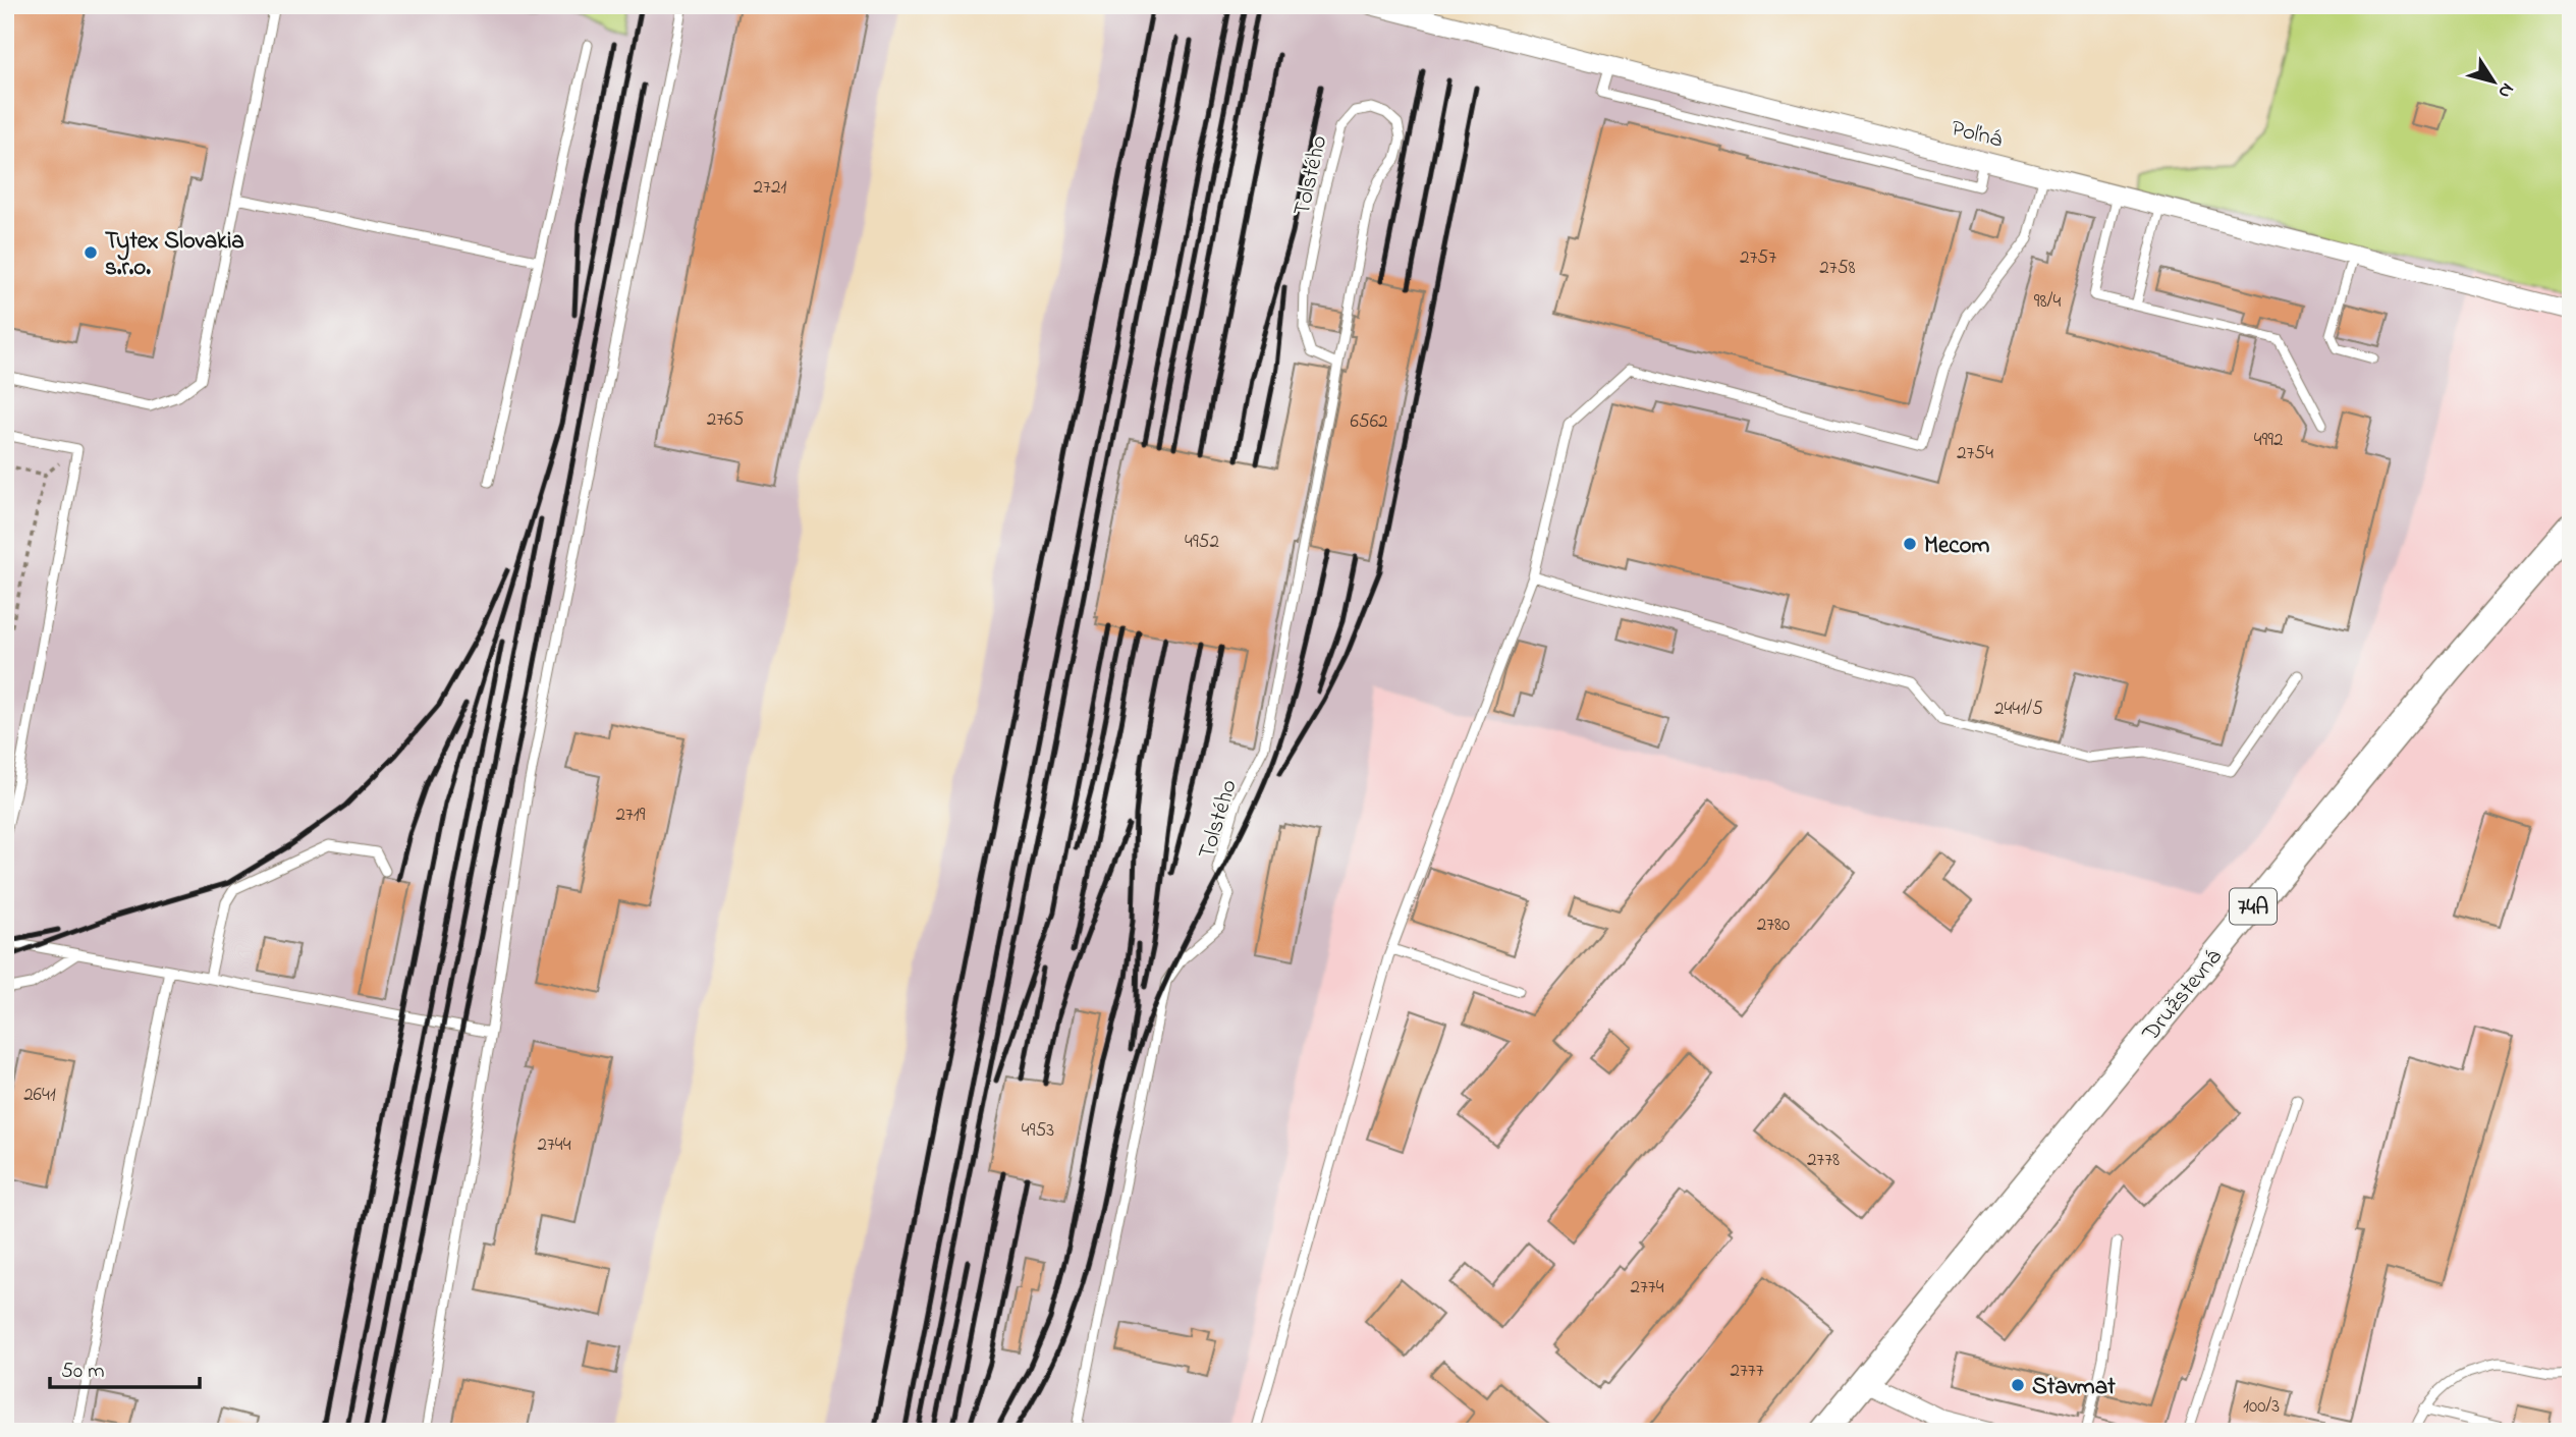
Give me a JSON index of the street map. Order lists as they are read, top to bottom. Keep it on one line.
{"streets":{"main road":["74A","Družstevná"],"street":["Poľná"],"lane":["Tolstého"]},"places":["Tytex Slovakia s.r.o.","Mecom","Stavmat"],"house_numbers":["2721","2757","2758","98/4","2765","6562","4992","2754","4952","2441/5","2719","2780","2641","4953","2744","2778","2774","2777","100/3"],"scale_bar":"50 m","north":"bottom right"}
